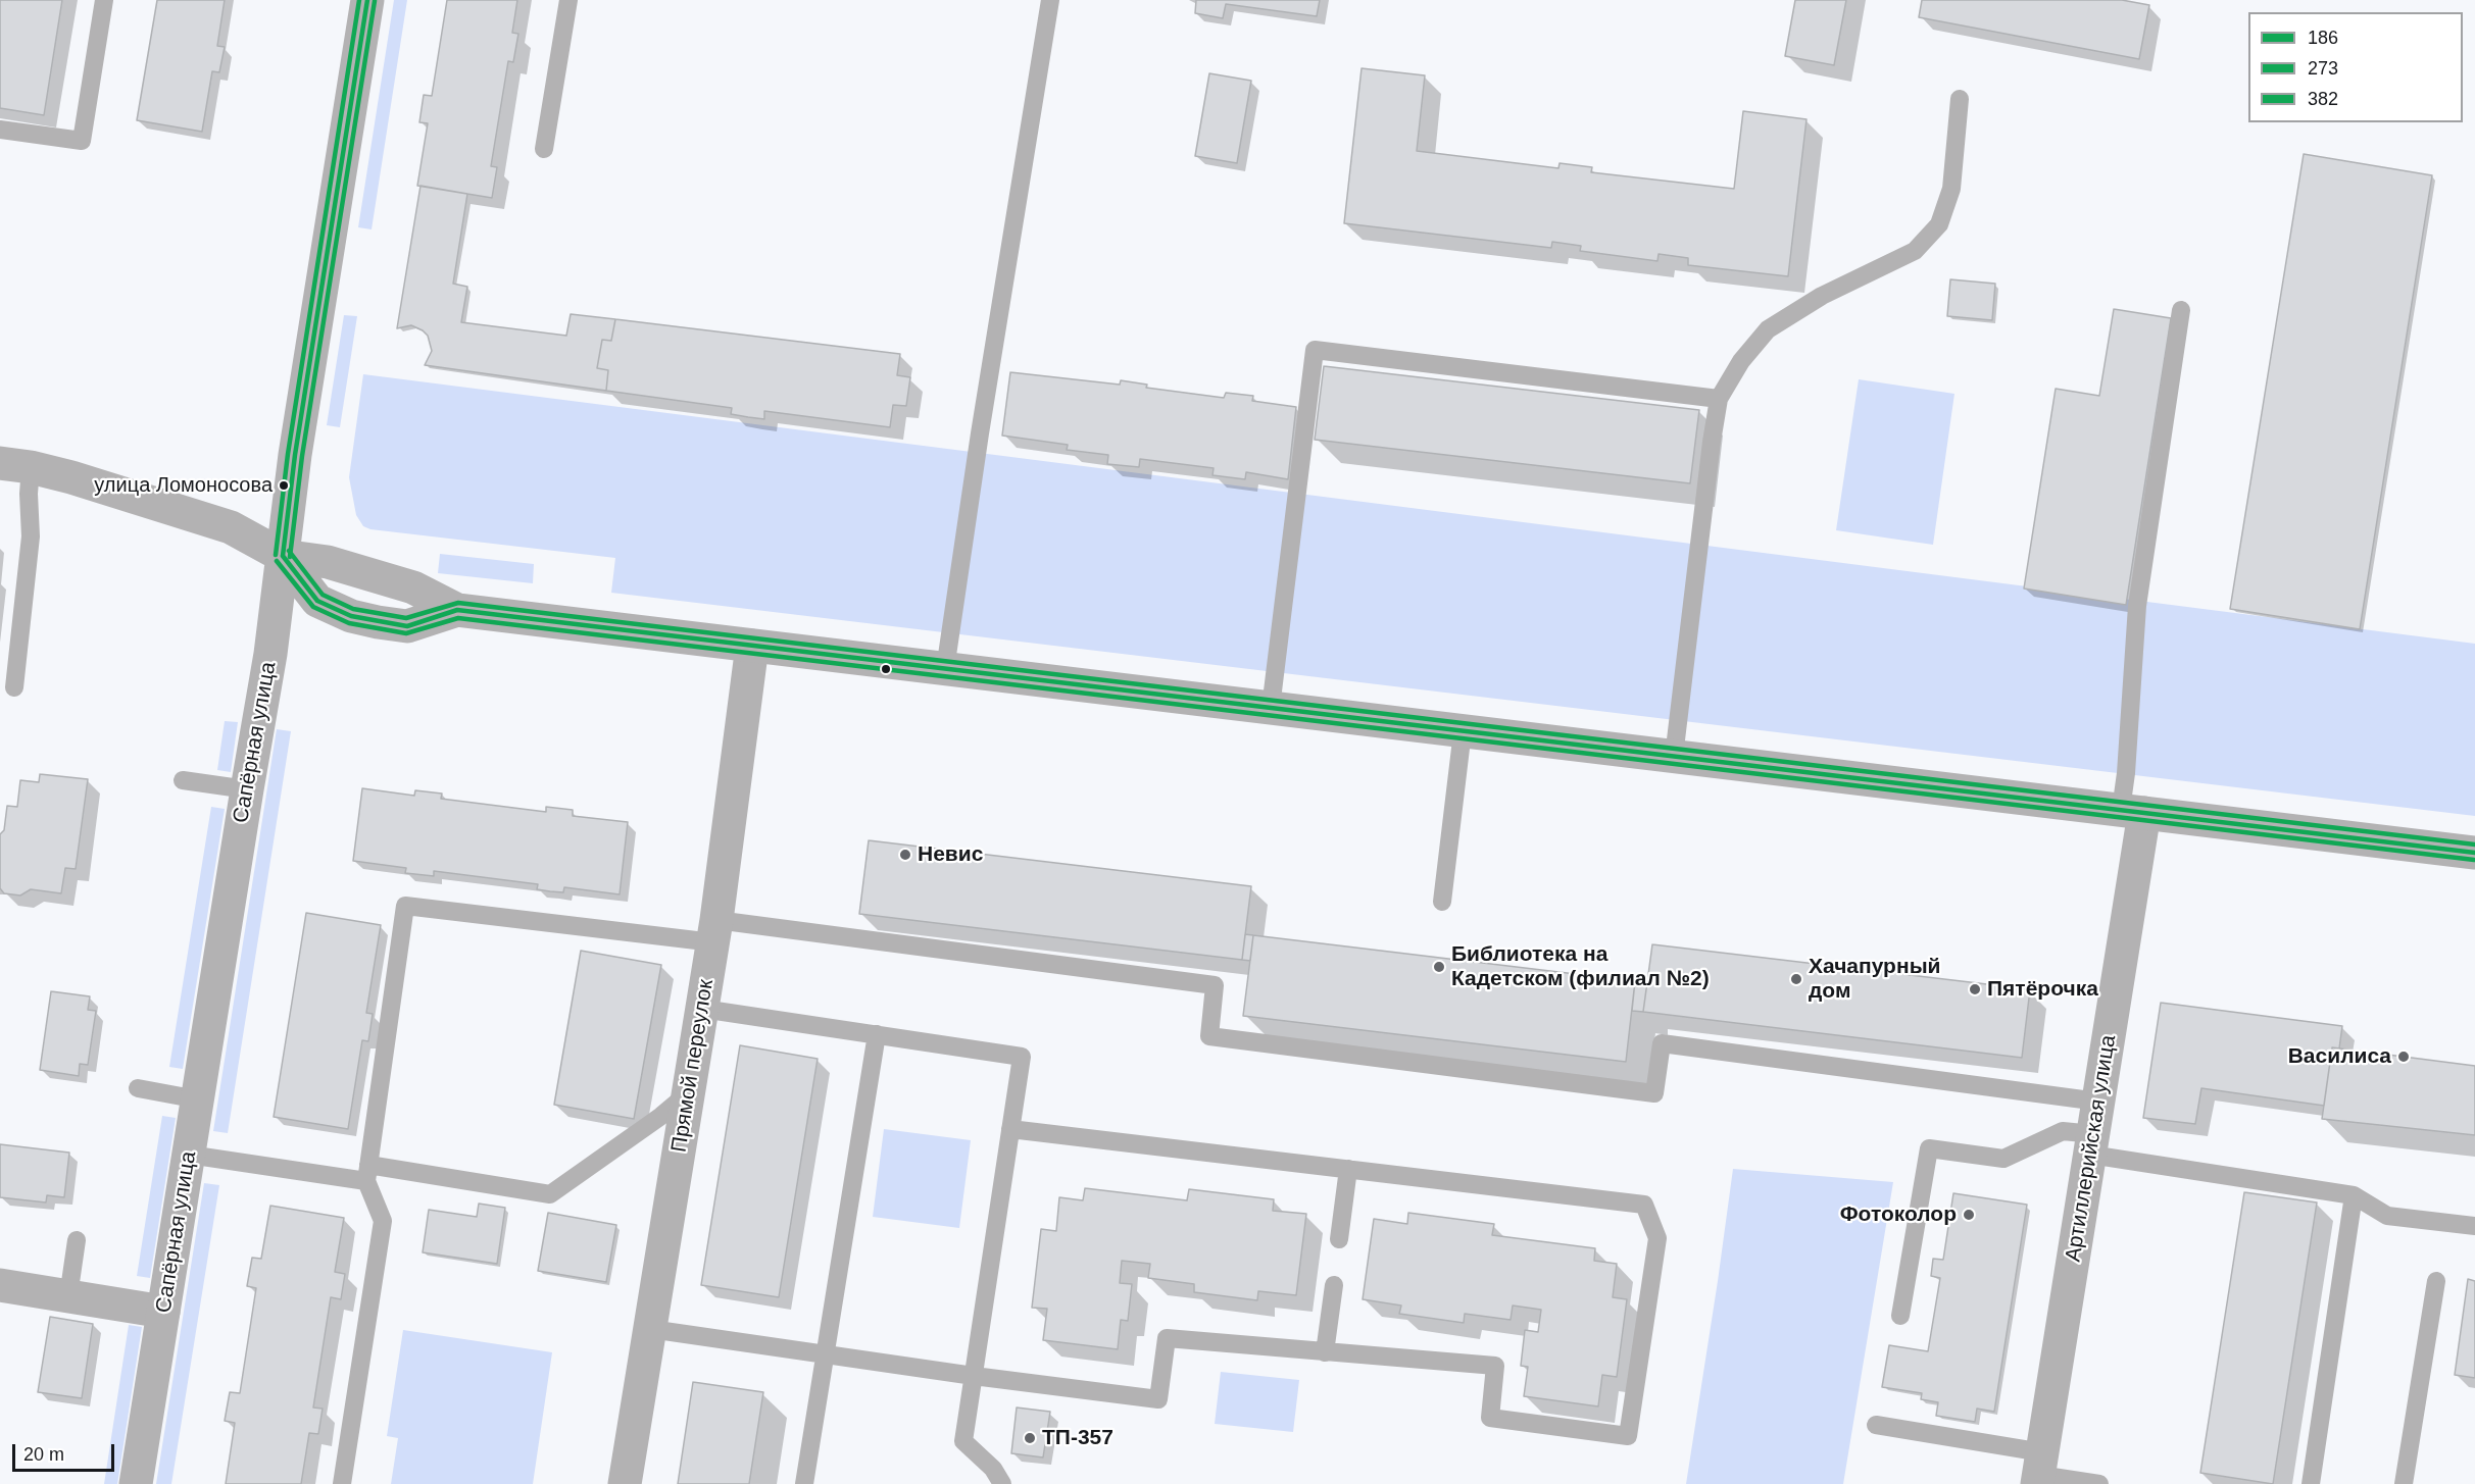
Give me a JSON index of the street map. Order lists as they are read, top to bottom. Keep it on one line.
{"streets":{"street":["Сапёрная улица","Прямой переулок","Артиллерийская улица"]},"places":["улица Ломоносова","Невис","Библиотека на Кадетском (филиал №2)","Хачапурный дом","Пятёрочка","Василиса","Фотоколор","ТП-357"],"lines":["transit line 186","transit line 382","transit line 273"],"legend":["186","273","382"],"scale_bar":"20 m"}
